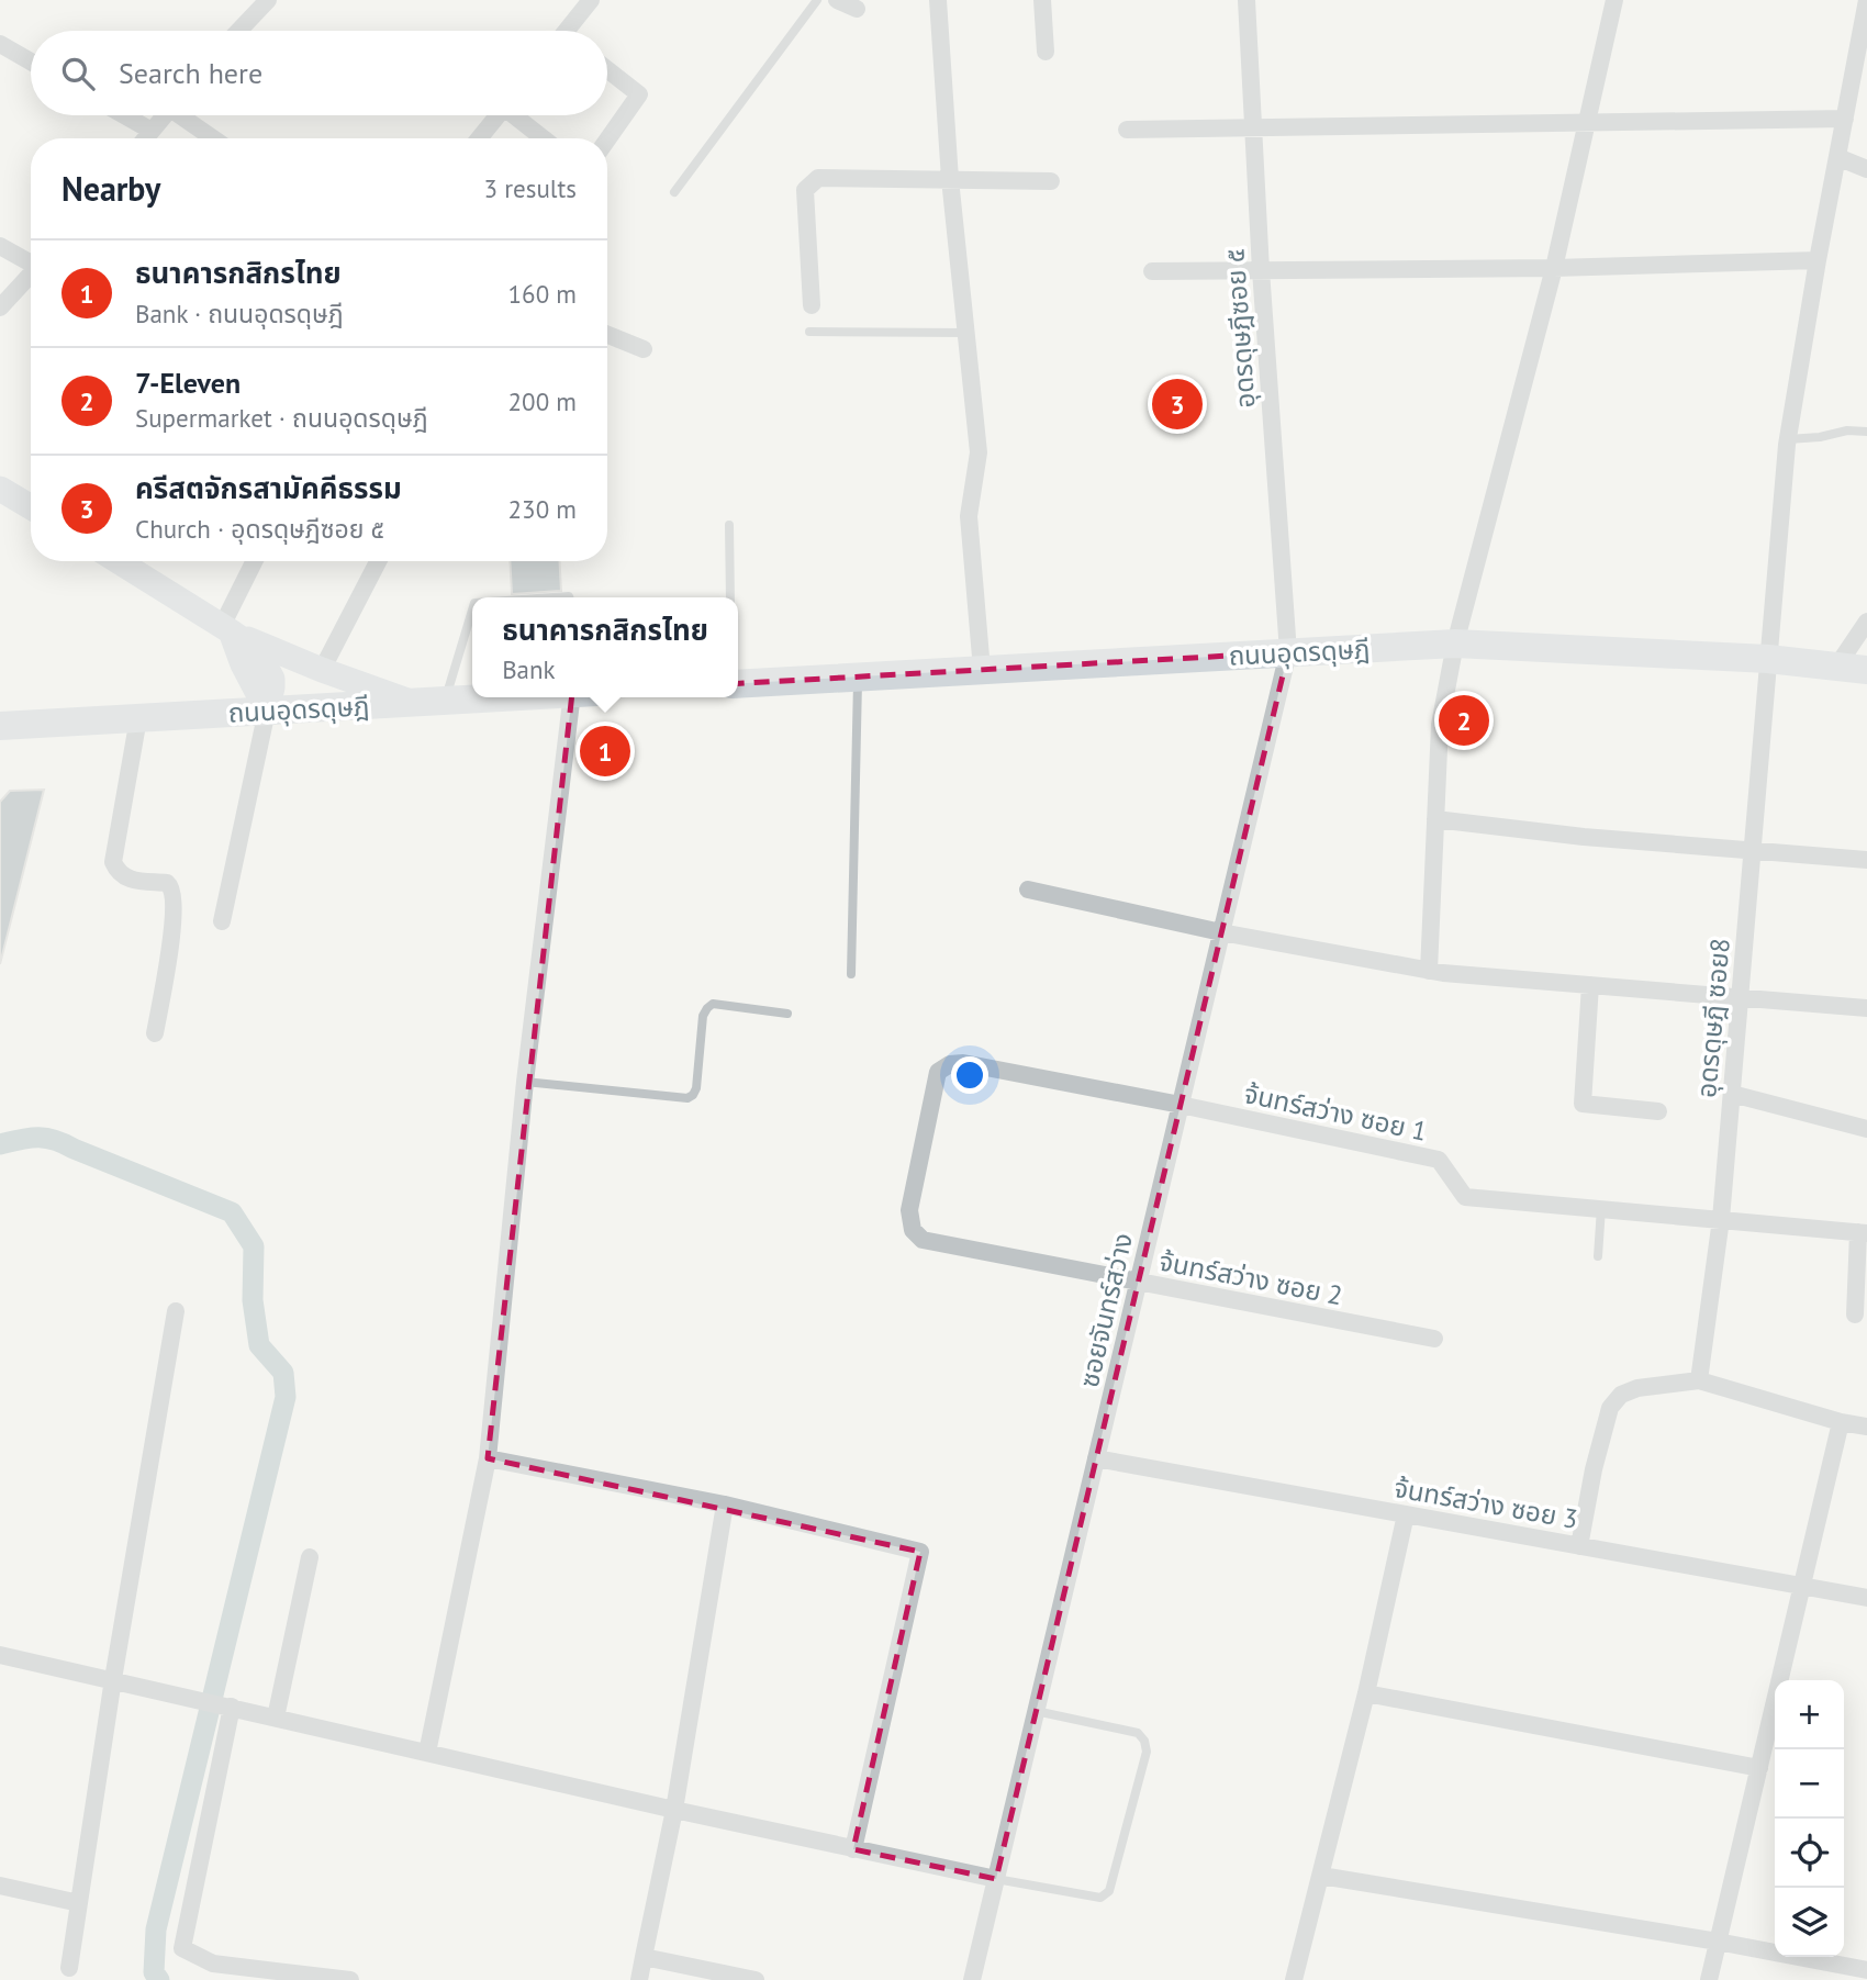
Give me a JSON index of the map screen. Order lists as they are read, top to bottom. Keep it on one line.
{"streets":{"main road":["ถนนอุดรดุษฎี"],"street":["อุดรดุษฎีซอย ๕","อุดรดุษฎี ซอย8","จ้นทร์สว่าง ซอย 1","จ้นทร์สว่าง ซอย 2","ซอยจันทร์สว่าง","จ้นทร์สว่าง ซอย 3"]},"crossings":[["อุดรดุษฎีซอย ๕","ถนนอุดรดุษฎี"],["อุดรดุษฎีซอย ๕","ซอยจันทร์สว่าง"],["ถนนอุดรดุษฎี","อุดรดุษฎี ซอย8"],["ถนนอุดรดุษฎี","ซอยจันทร์สว่าง"],["อุดรดุษฎี ซอย8","จ้นทร์สว่าง ซอย 1"],["จ้นทร์สว่าง ซอย 1","จ้นทร์สว่าง ซอย 2"],["จ้นทร์สว่าง ซอย 1","ซอยจันทร์สว่าง"],["จ้นทร์สว่าง ซอย 2","ซอยจันทร์สว่าง"],["ซอยจันทร์สว่าง","จ้นทร์สว่าง ซอย 3"]],"page":{"search":"Search here","heading":["Nearby","3 results"],"list":[{"mark":"1","name":"ธนาคารกสิกรไทย","note":"Bank · ถนนอุดรดุษฎี","value":"160 m"},{"mark":"2","name":"7-Eleven","note":"Supermarket · ถนนอุดรดุษฎี","value":"200 m"},{"mark":"3","name":"ครีสตจักรสามัคคีธรรม","note":"Church · อุดรดุษฎีซอย ๕","value":"230 m"}],"pins":["3","2","1"],"popup":["ธนาคารกสิกรไทย","Bank"],"map_buttons":["+","−"]}}
